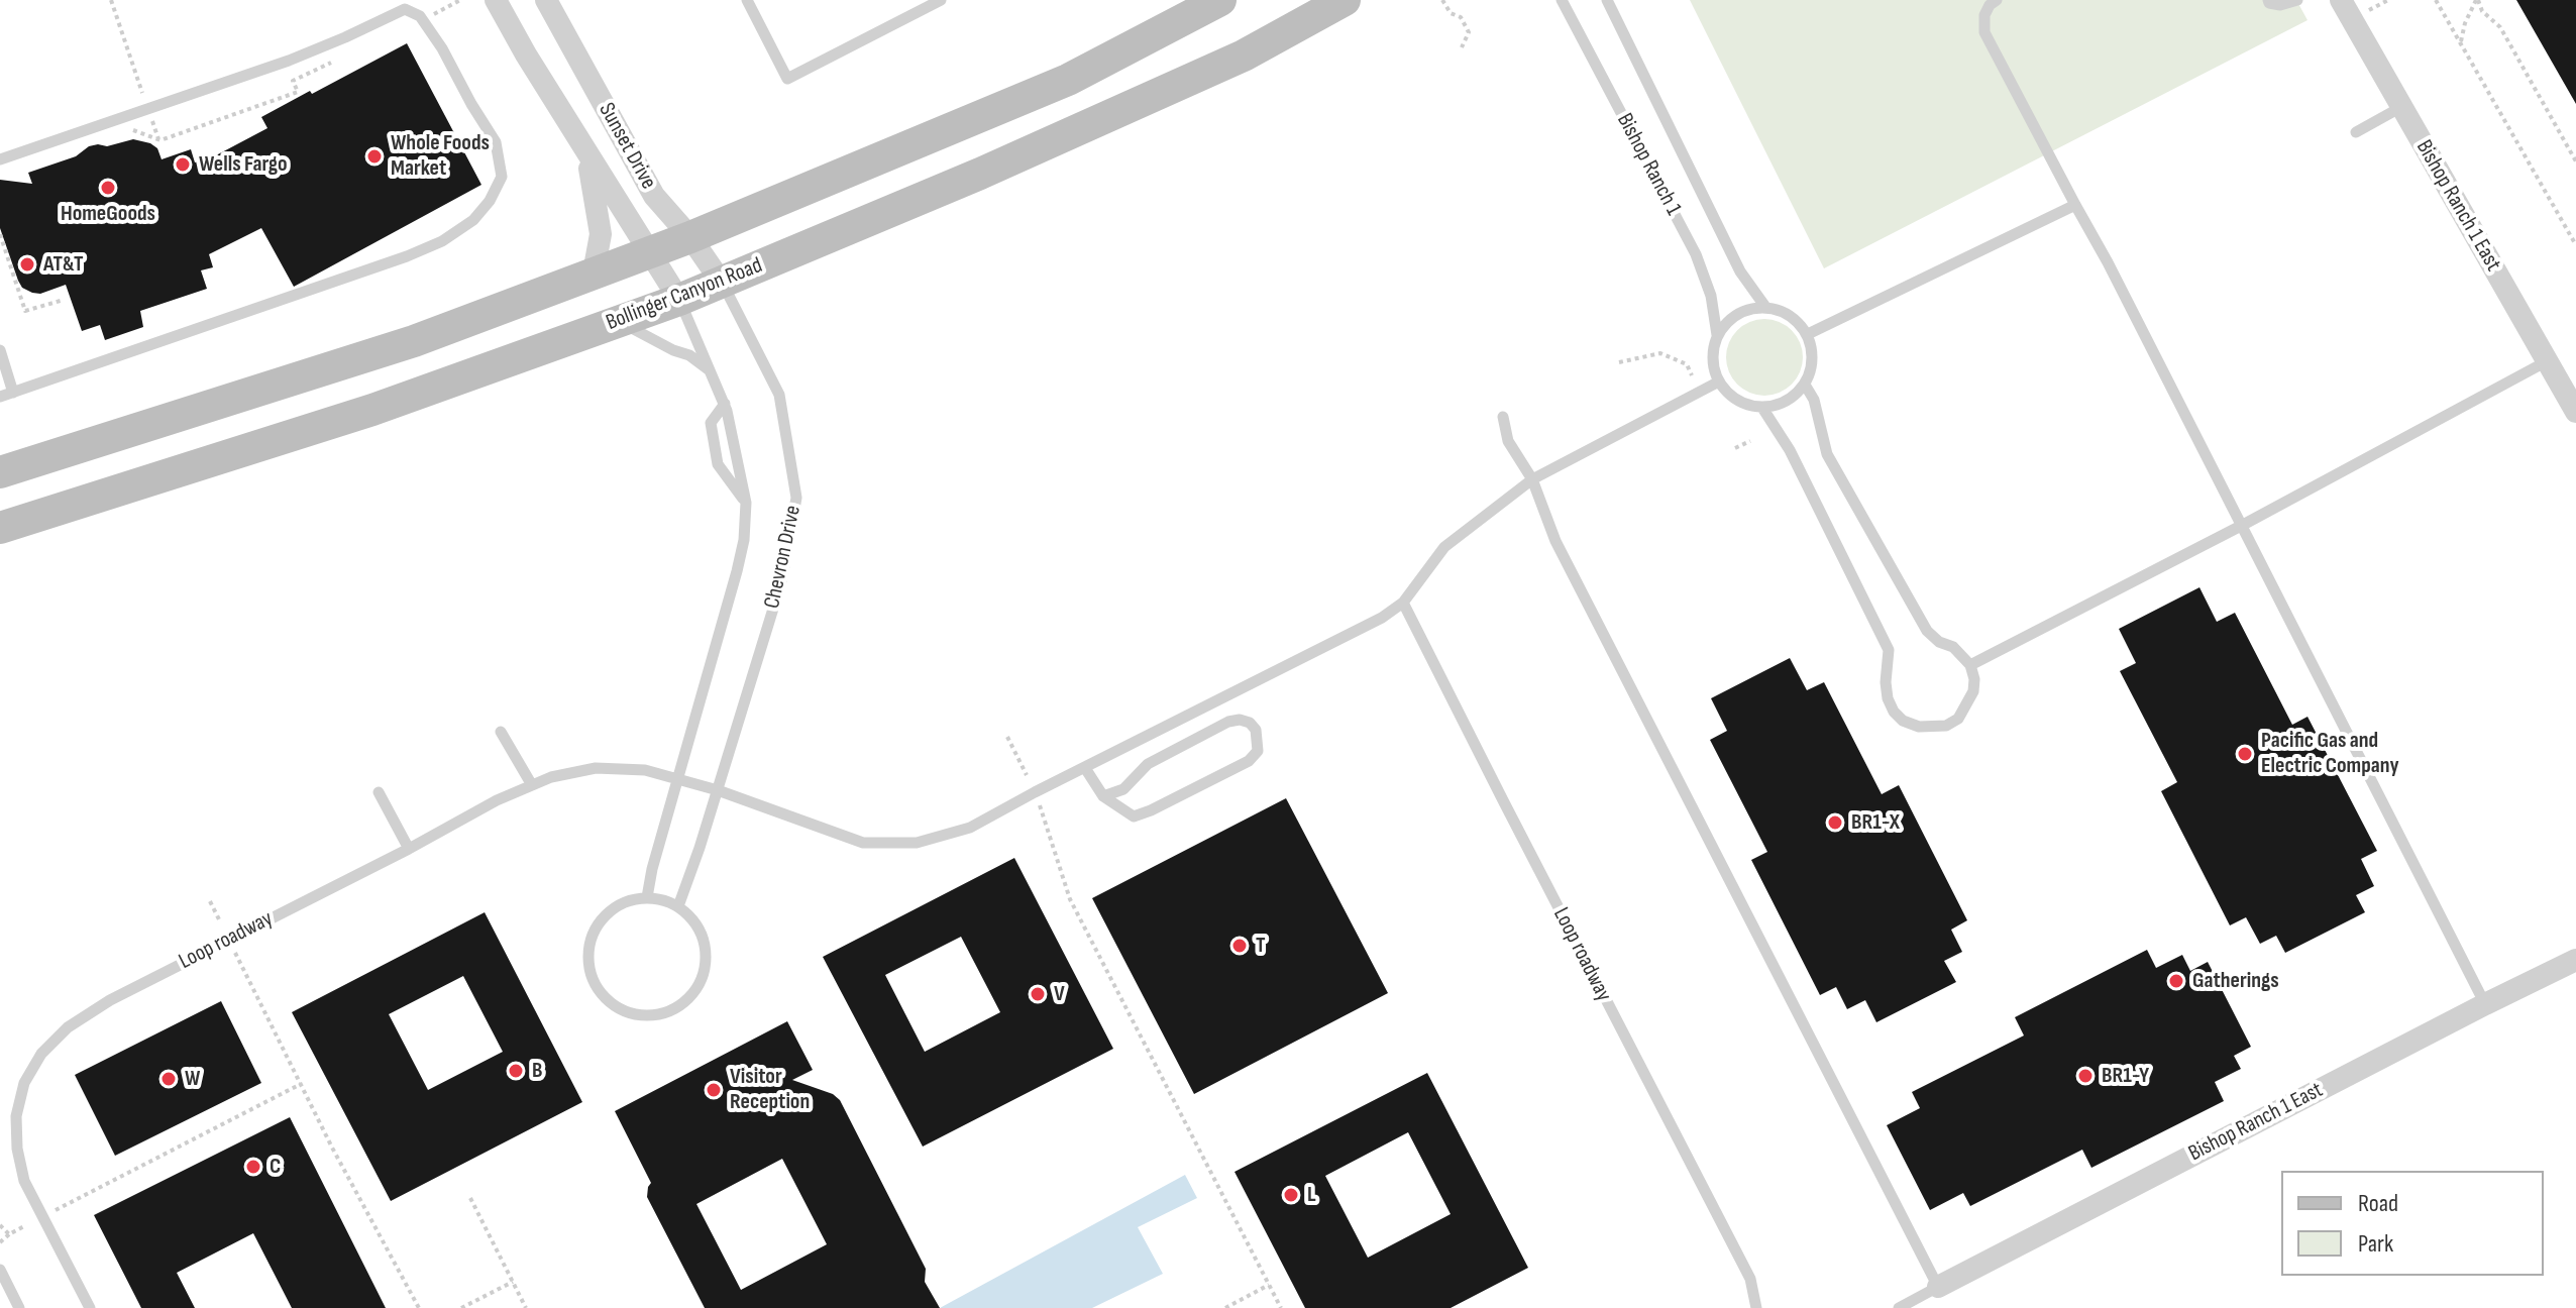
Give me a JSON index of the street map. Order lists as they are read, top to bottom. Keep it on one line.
{"streets":{"main road":["Bollinger Canyon Road"],"street":["Sunset Drive","Bishop Ranch 1 East"],"lane":["Bishop Ranch 1","Chevron Drive","Loop roadway"]},"crossings":[["Sunset Drive","Bollinger Canyon Road"],["Sunset Drive","Chevron Drive"],["Bollinger Canyon Road","Chevron Drive"],["Chevron Drive","Loop roadway"]],"places":["Whole Foods Market","Wells Fargo","HomeGoods","AT&T","Pacific Gas and Electric Company","BR1-X","T","Gatherings","V","B","BR1-Y","W","Visitor Reception","C","L"],"legend":["Road","Park"]}
